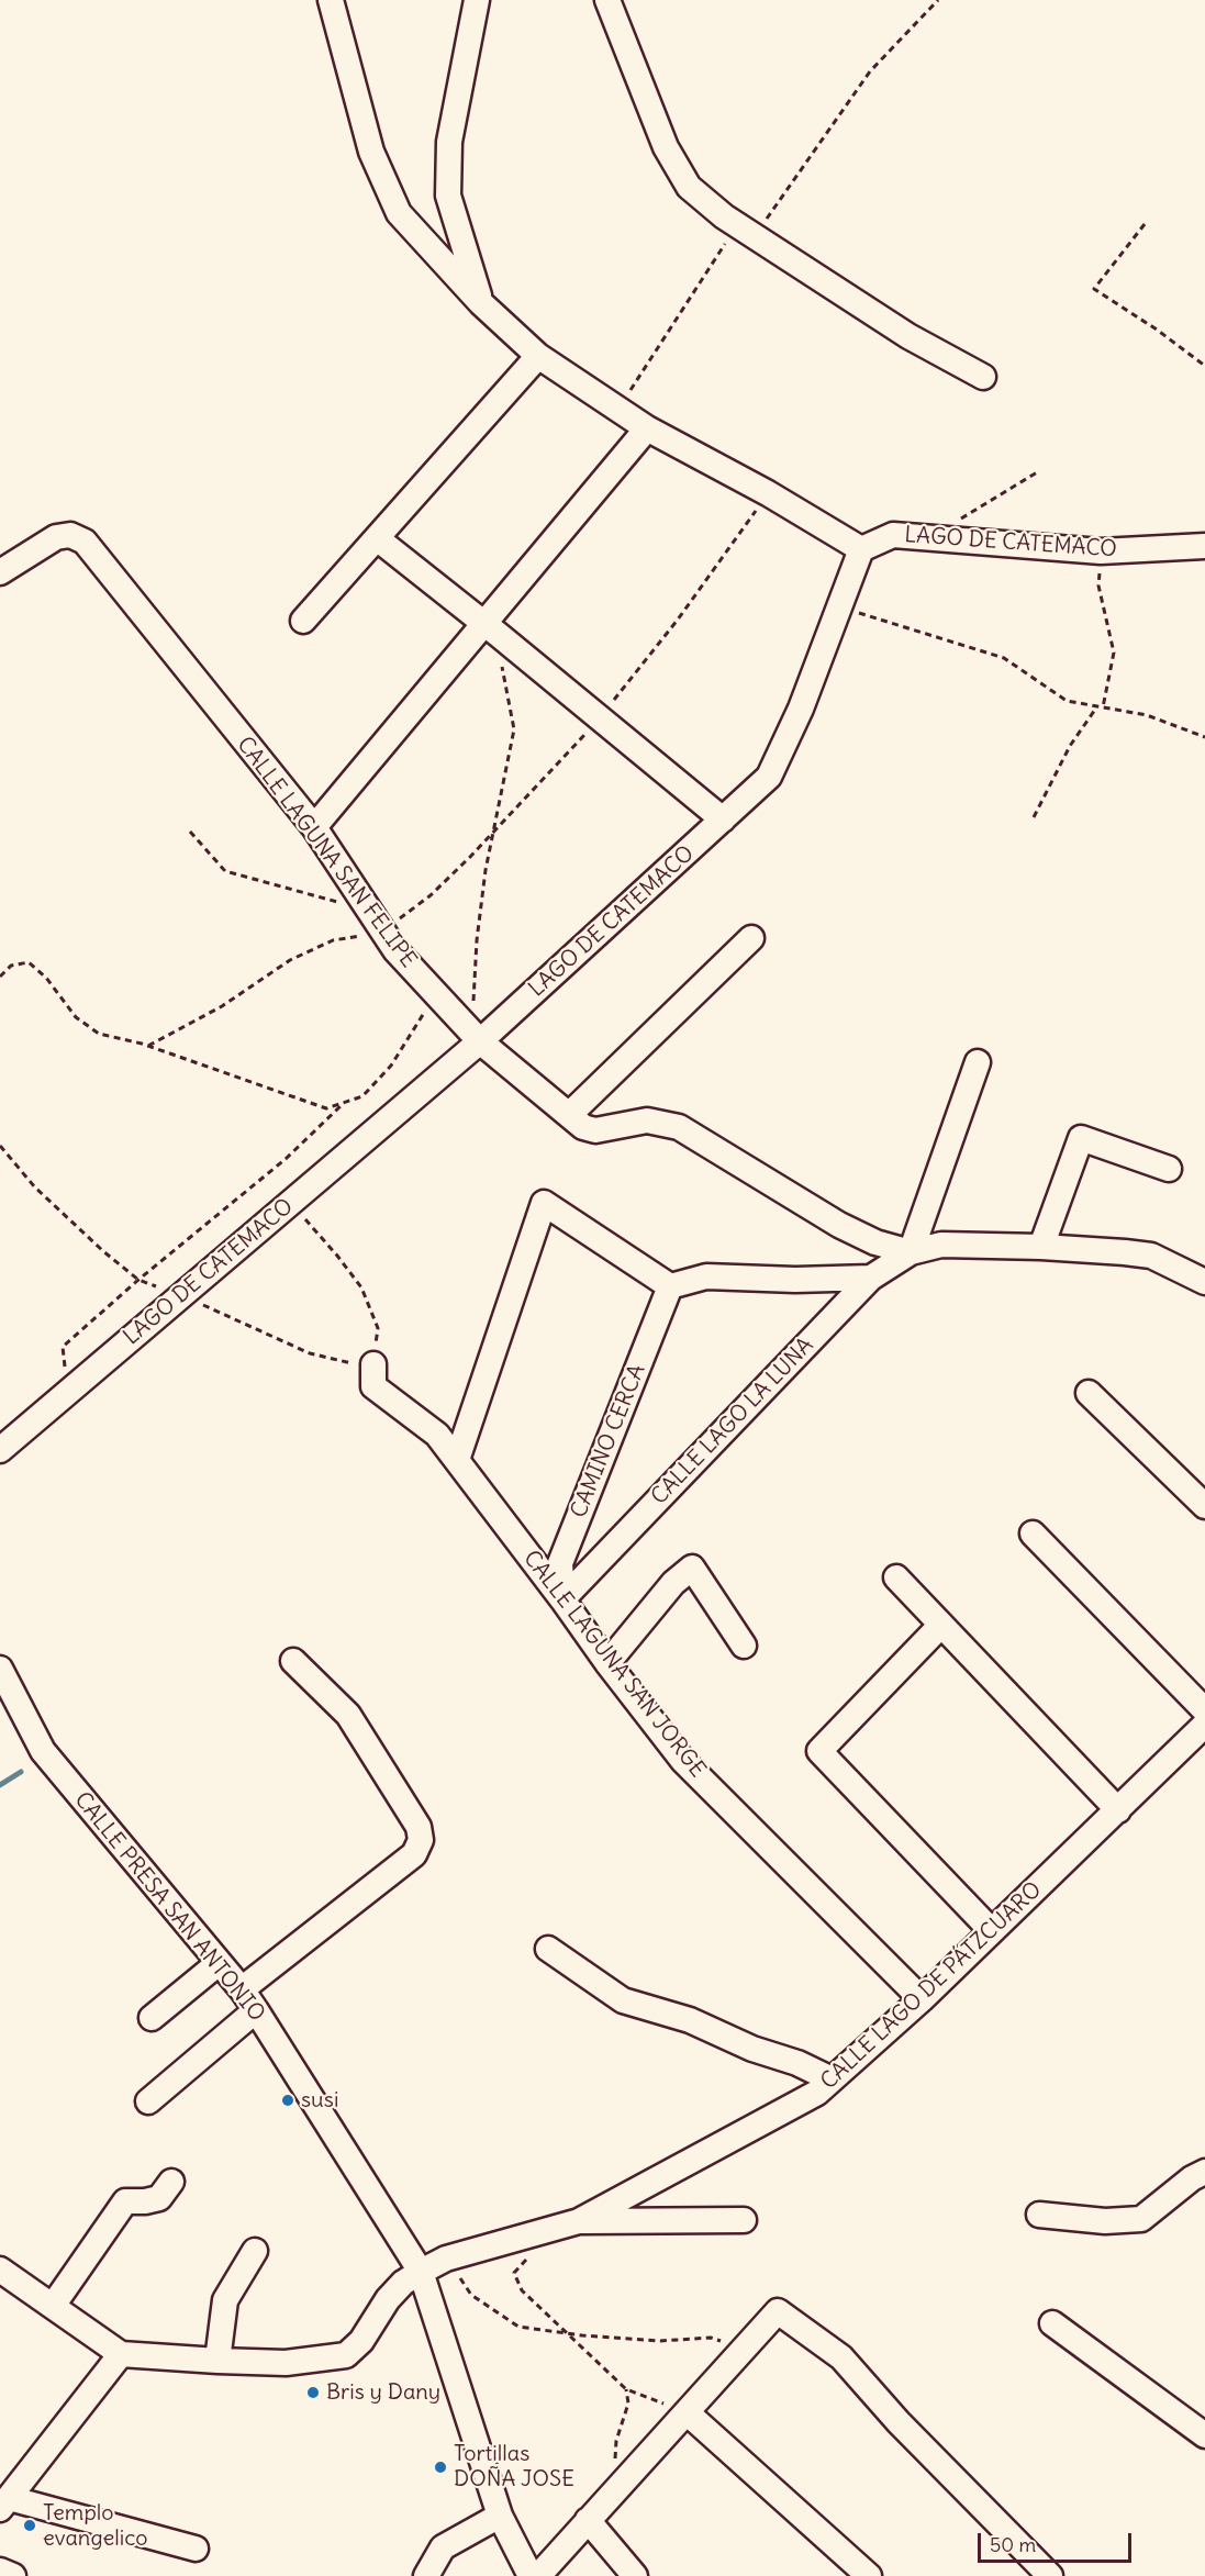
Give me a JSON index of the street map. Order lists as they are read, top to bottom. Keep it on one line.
{"streets":{"street":["LAGO DE CATEMACO","CALLE LAGUNA SAN FELIPE","CALLE LAGO LA LUNA","CAMINO CERCA","CALLE LAGUNA SAN JORGE","CALLE PRESA SAN ANTONIO","CALLE LAGO DE PÁTZCUARO"]},"crossings":[["LAGO DE CATEMACO","CALLE LAGUNA SAN FELIPE"],["CALLE LAGUNA SAN FELIPE","CALLE LAGO LA LUNA"],["CALLE LAGO LA LUNA","CAMINO CERCA"],["CALLE LAGO LA LUNA","CALLE LAGUNA SAN JORGE"],["CAMINO CERCA","CALLE LAGUNA SAN JORGE"],["CALLE LAGUNA SAN JORGE","CALLE LAGO DE PÁTZCUARO"],["CALLE PRESA SAN ANTONIO","CALLE LAGO DE PÁTZCUARO"]],"places":["susi","Bris y Dany","Tortillas DOÑA JOSE","Templo evangelico"],"scale_bar":"50 m"}
